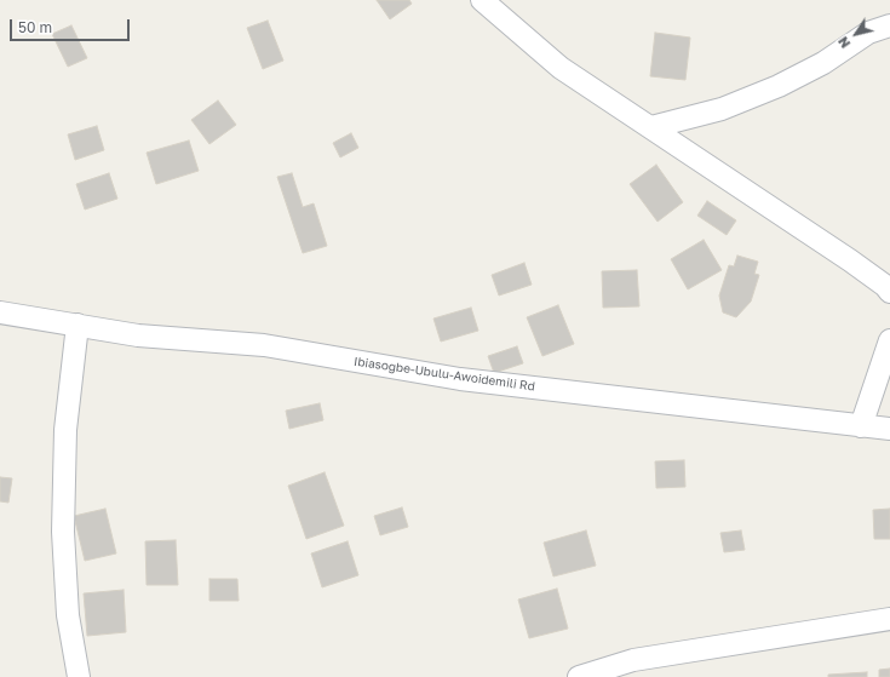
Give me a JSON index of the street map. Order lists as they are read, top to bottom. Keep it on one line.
{"streets":{"street":["Ibiasogbe-Ubulu-Awoidemili Rd"]},"scale_bar":"50 m","north":"bottom left"}
